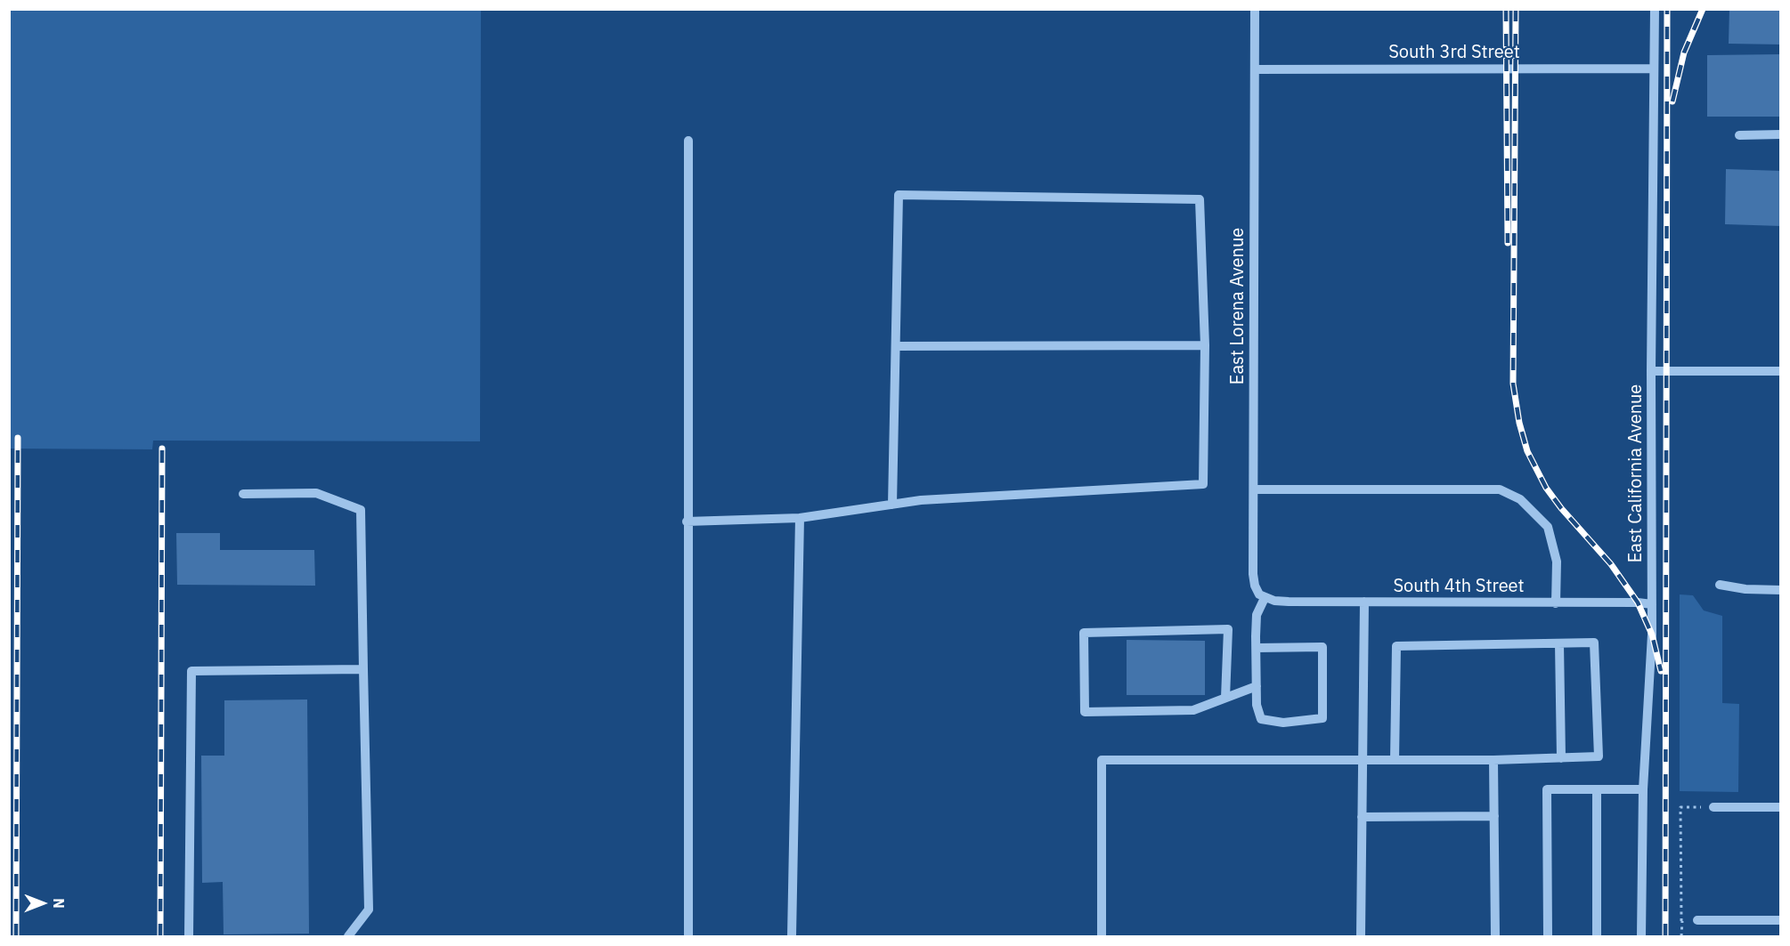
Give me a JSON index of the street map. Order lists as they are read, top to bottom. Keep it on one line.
{"streets":{"street":["South 3rd Street","East Lorena Avenue","East California Avenue","South 4th Street"]},"crossings":[["South 3rd Street","East Lorena Avenue"],["South 3rd Street","East California Avenue"],["East Lorena Avenue","South 4th Street"],["East California Avenue","South 4th Street"]],"north":"right"}
